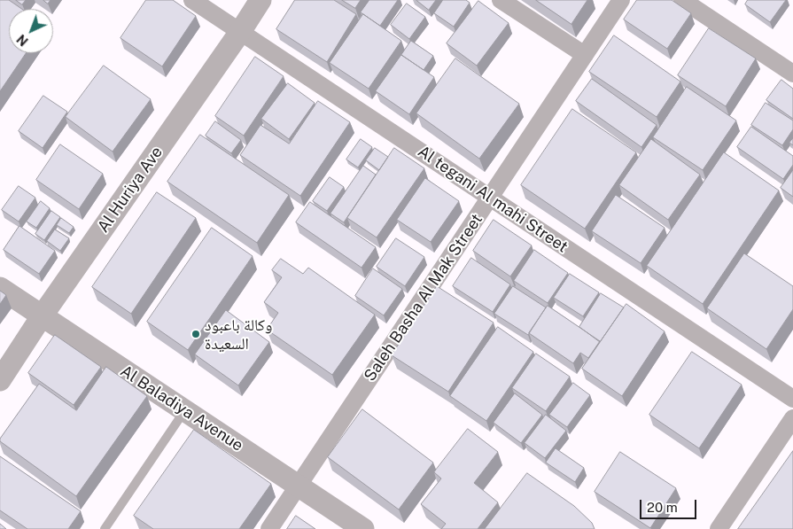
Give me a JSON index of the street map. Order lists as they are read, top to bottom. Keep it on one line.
{"streets":{"street":["Al Huriya Ave","Al tegani Al mahi Street","Saleh Basha Al Mak Street","Al Baladiya Avenue"]},"crossings":[["Al Huriya Ave","Al tegani Al mahi Street"],["Al Huriya Ave","Al Baladiya Avenue"],["Al tegani Al mahi Street","Saleh Basha Al Mak Street"],["Saleh Basha Al Mak Street","Al Baladiya Avenue"]],"places":["وكالة باعبود السعيدة"],"scale_bar":"20 m","north":"bottom left"}
